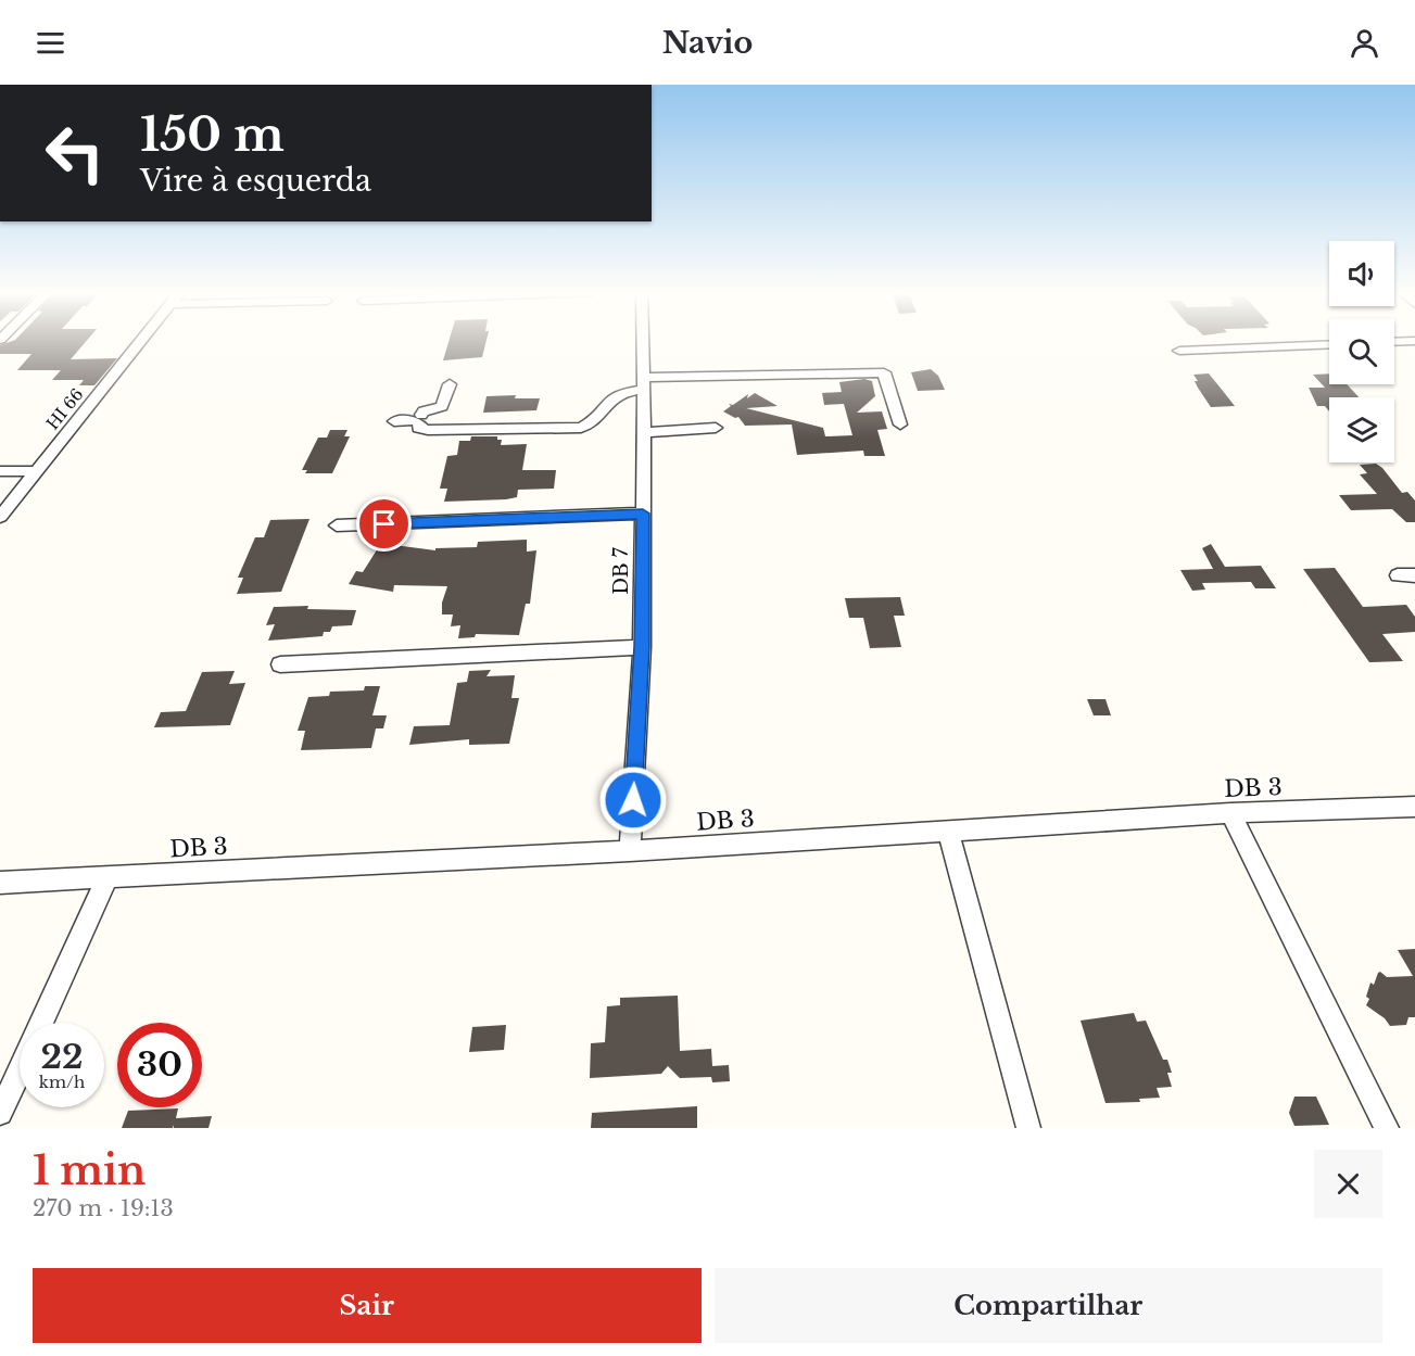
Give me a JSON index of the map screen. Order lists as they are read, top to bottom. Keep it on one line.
{"streets":{"street":["HI 66","DB 7","DB 3"]},"crossings":[["DB 7","DB 3"]],"page":{"header":"Navio","turn":["150 m","Vire à esquerda"],"speed":"22 km/h","limit":"30","heading":["1 min","270 m · 19:13"],"buttons":["Sair","Compartilhar"]}}
